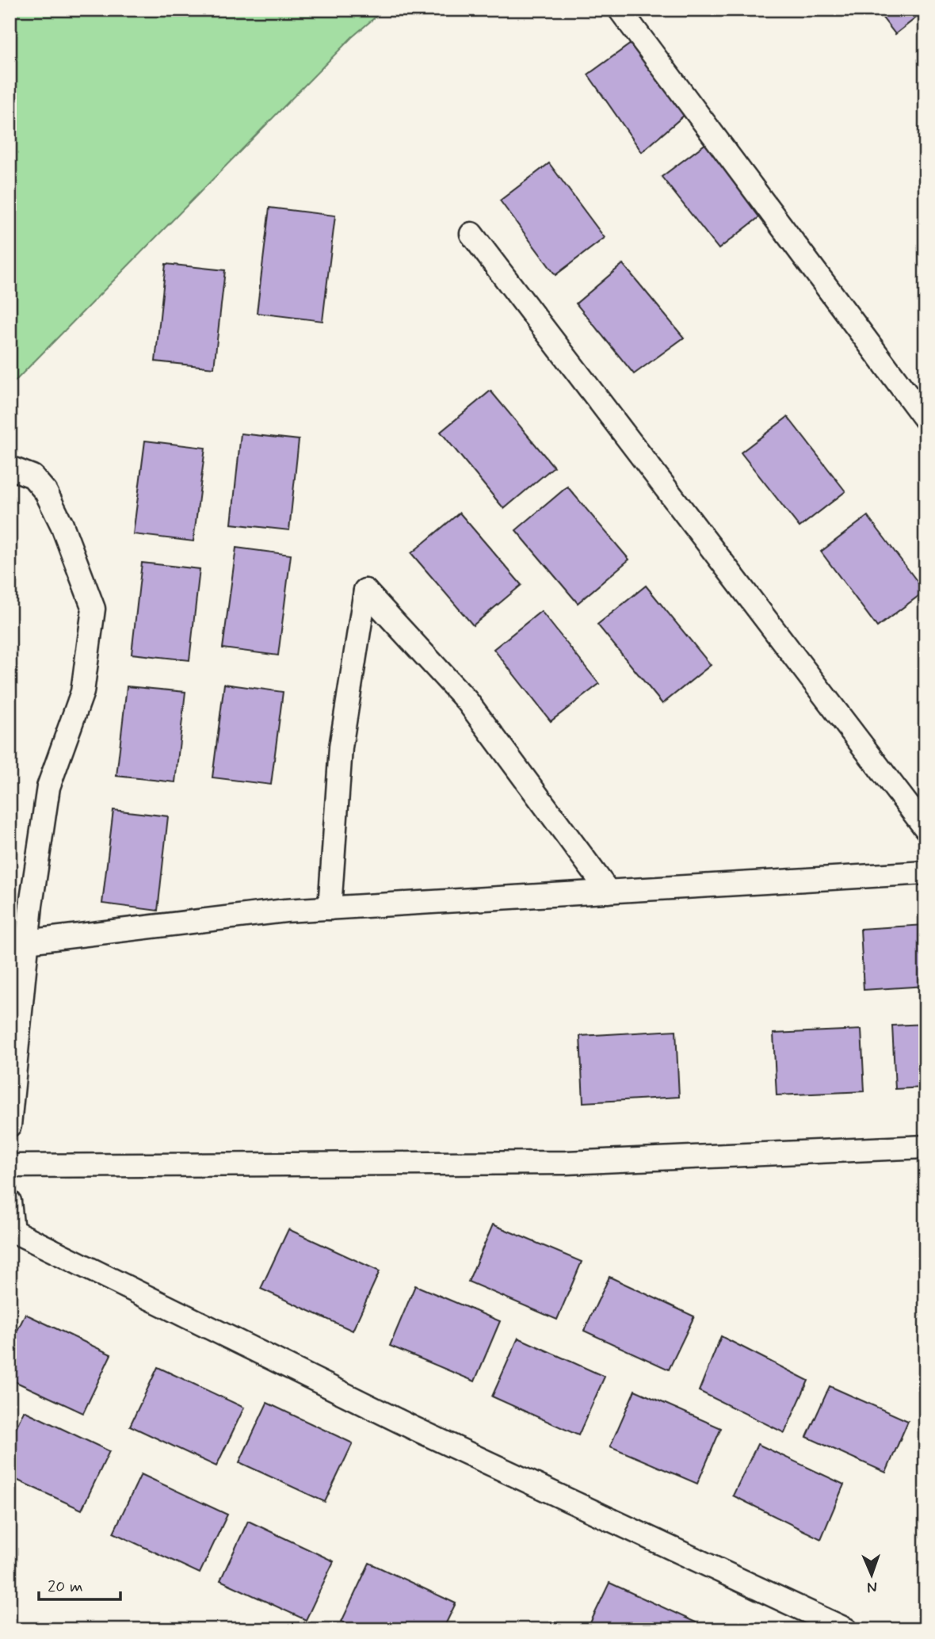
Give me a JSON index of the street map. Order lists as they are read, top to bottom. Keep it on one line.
{"scale_bar":"20 m","north":"bottom"}
